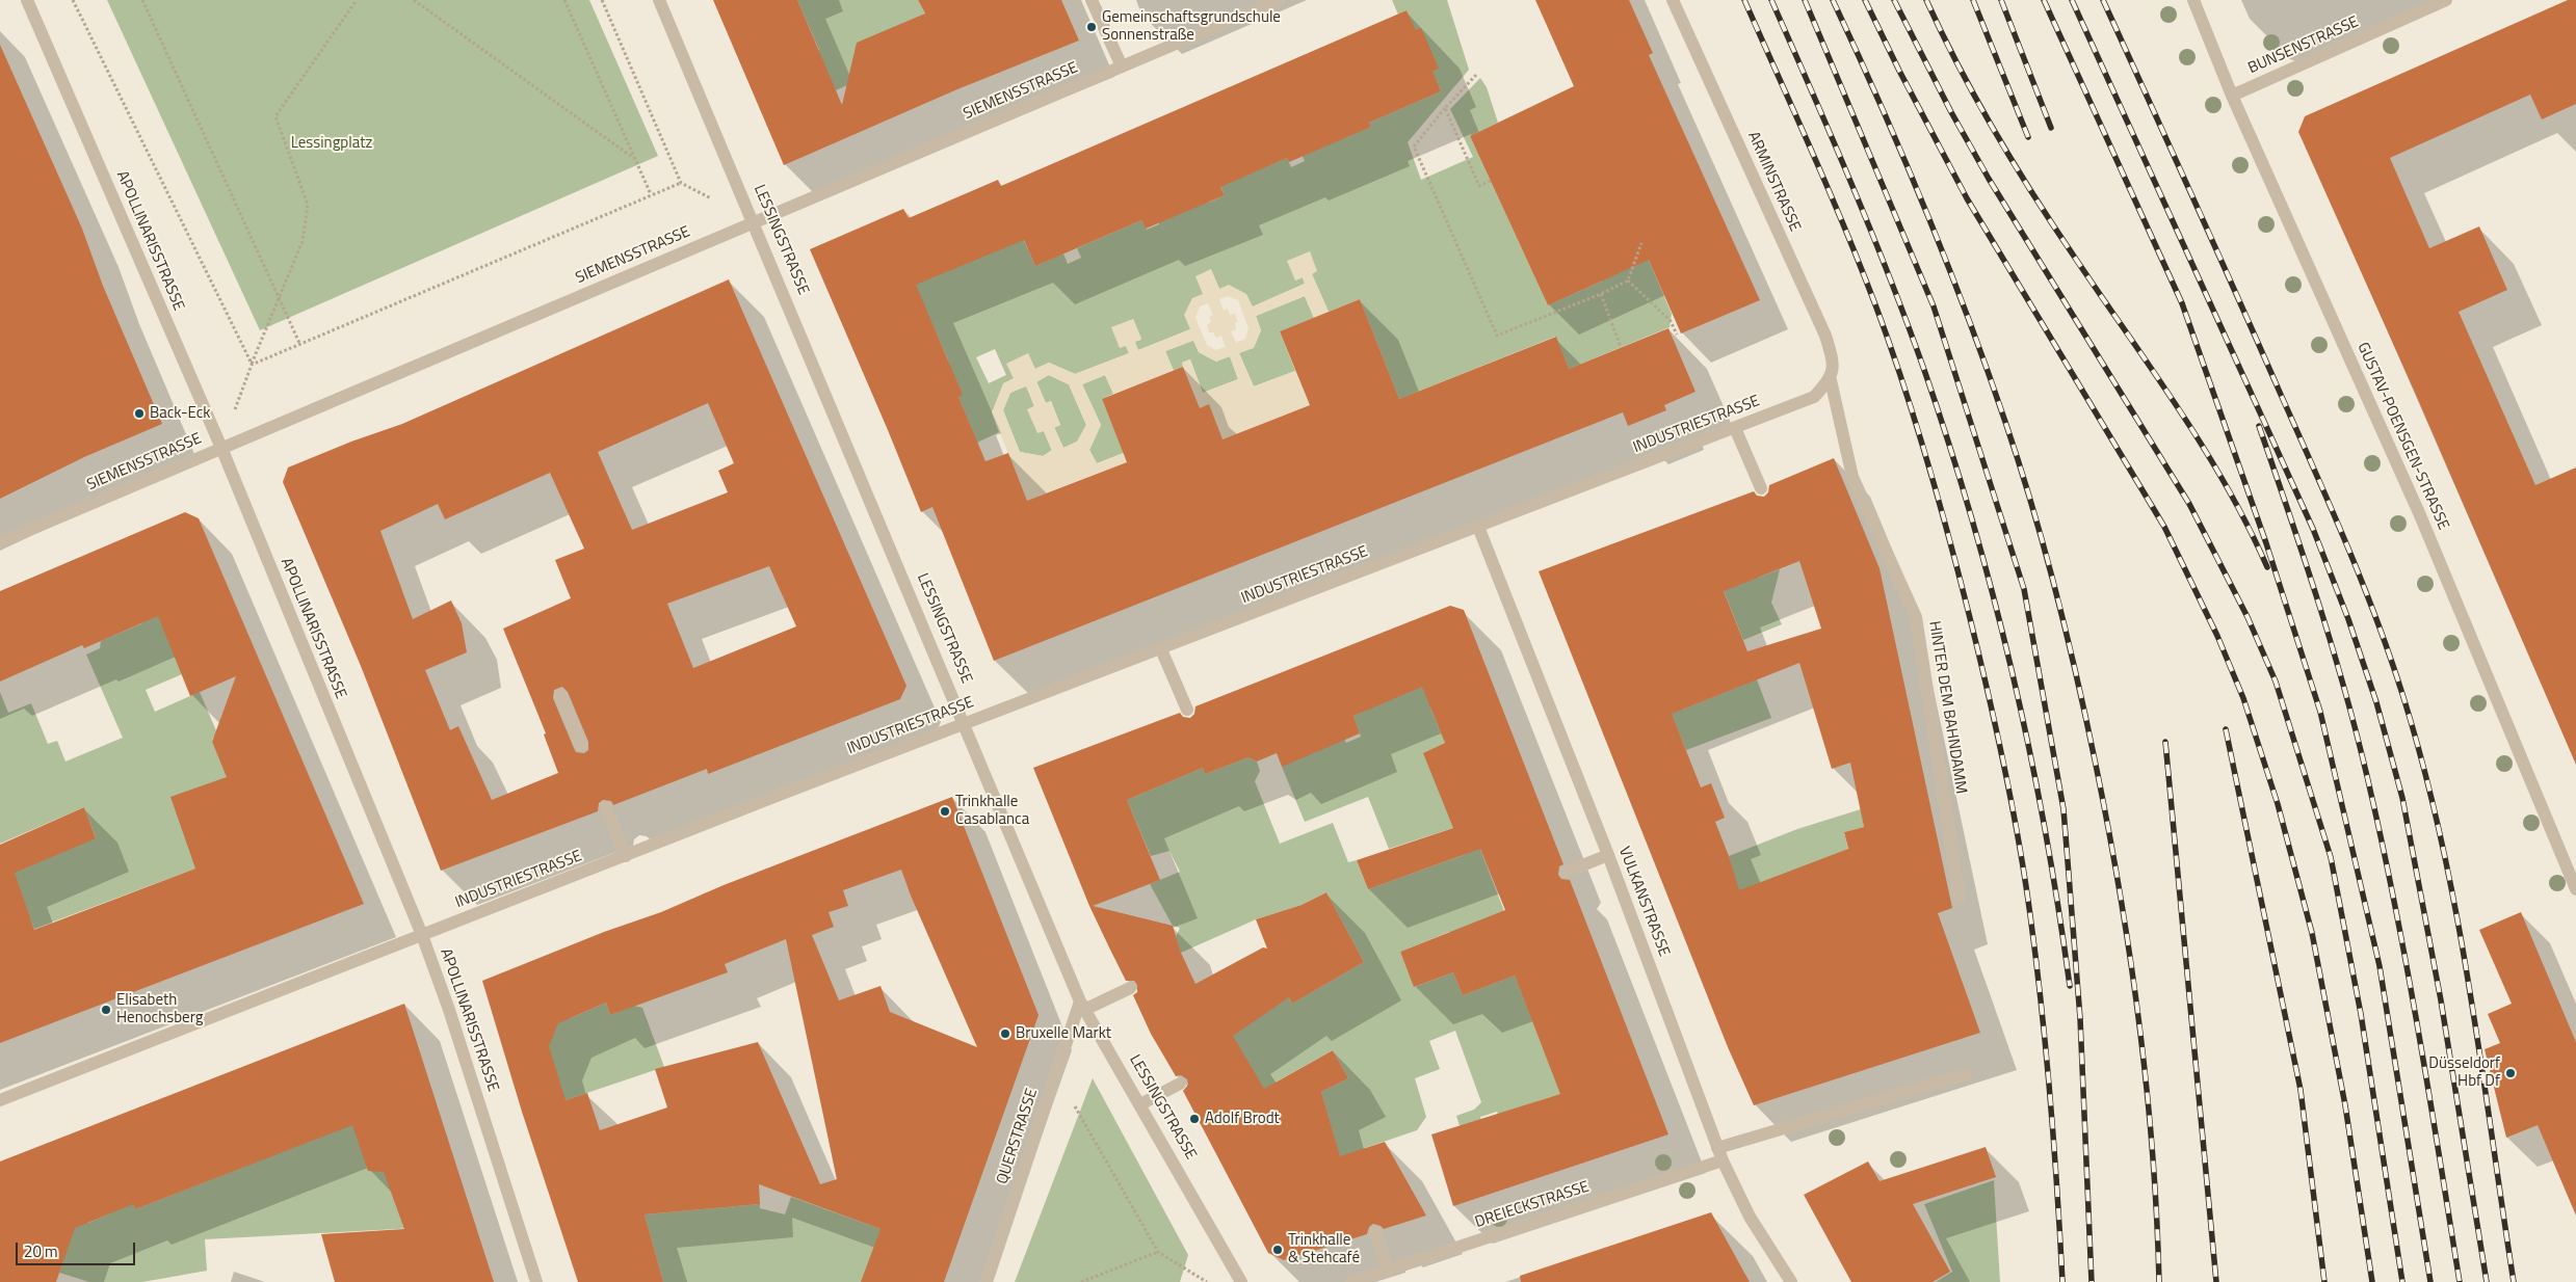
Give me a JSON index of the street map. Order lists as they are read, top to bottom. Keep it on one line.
{"streets":{"street":["BUNSENSTRASSE","SIEMENSSTRASSE","ARMINSTRASSE","LESSINGSTRASSE","APOLLINARISSTRASSE","INDUSTRIESTRASSE","GUSTAV-POENSGEN-STRASSE","HINTER DEM BAHNDAMM","VULKANSTRASSE","QUERSTRASSE","DREIECKSTRASSE"]},"crossings":[["BUNSENSTRASSE","GUSTAV-POENSGEN-STRASSE"],["SIEMENSSTRASSE","LESSINGSTRASSE"],["SIEMENSSTRASSE","APOLLINARISSTRASSE"],["ARMINSTRASSE","INDUSTRIESTRASSE"],["ARMINSTRASSE","HINTER DEM BAHNDAMM"],["LESSINGSTRASSE","INDUSTRIESTRASSE"],["LESSINGSTRASSE","QUERSTRASSE"],["APOLLINARISSTRASSE","INDUSTRIESTRASSE"],["INDUSTRIESTRASSE","HINTER DEM BAHNDAMM"],["INDUSTRIESTRASSE","VULKANSTRASSE"],["VULKANSTRASSE","DREIECKSTRASSE"]],"parks":["Lessingplatz"],"places":["Gemeinschaftsgrundschule Sonnenstraße","Back-Eck","Trinkhalle Casablanca","Elisabeth Henochsberg","Bruxelle Markt","Düsseldorf Hbf Df","Adolf Brodt","Trinkhalle & Stehcafé"],"scale_bar":"20 m"}
